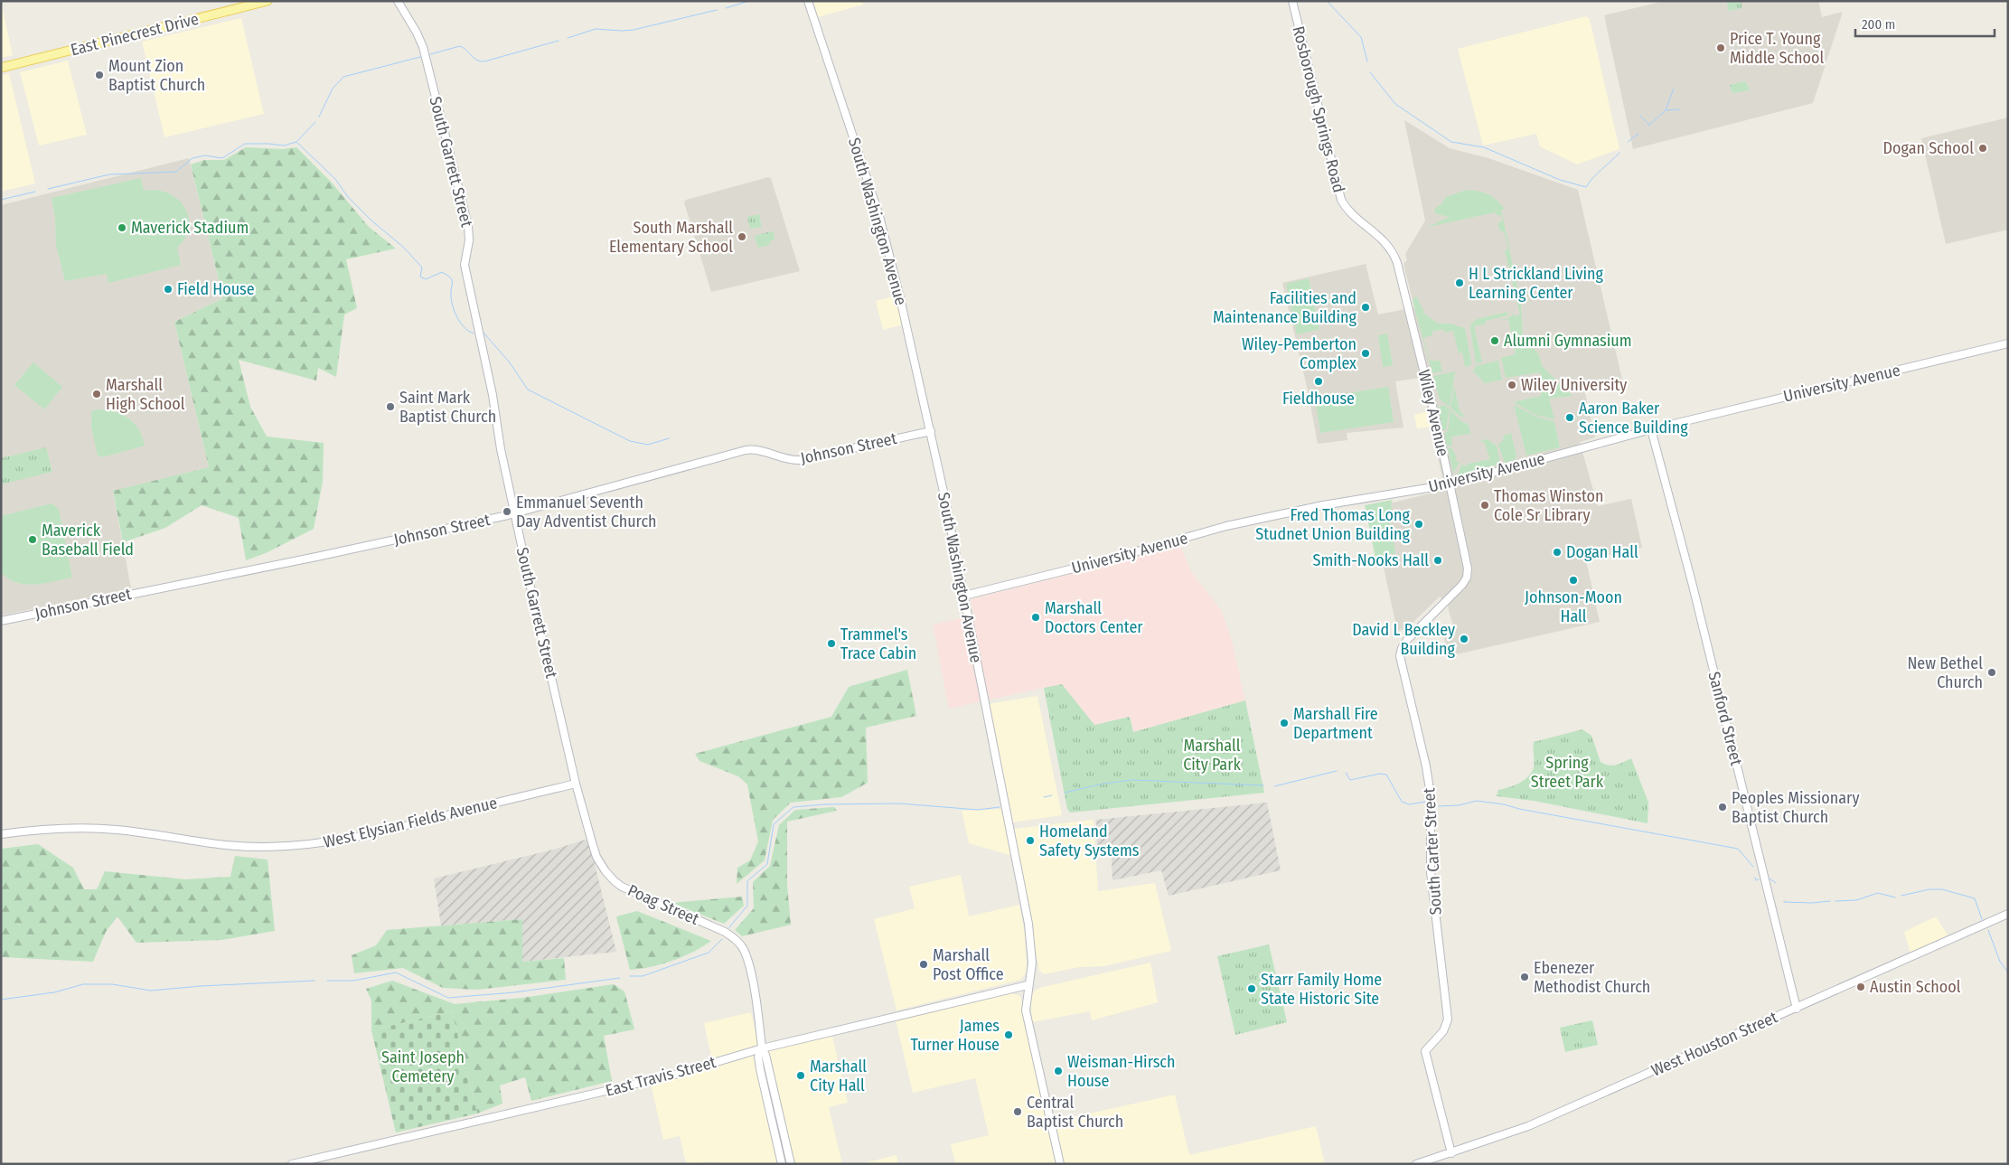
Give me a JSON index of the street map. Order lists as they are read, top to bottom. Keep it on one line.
{"streets":{"main road":["East Pinecrest Drive"],"street":["Rosborough Springs Road","South Garrett Street","South Washington Avenue","University Avenue","Wiley Avenue","Johnson Street","Sanford Street","West Elysian Fields Avenue","South Carter Street","Poag Street","West Houston Street","East Travis Street"]},"crossings":[["Rosborough Springs Road","Wiley Avenue"],["South Garrett Street","Johnson Street"],["South Garrett Street","West Elysian Fields Avenue"],["South Garrett Street","Poag Street"],["South Washington Avenue","University Avenue"],["South Washington Avenue","Johnson Street"],["South Washington Avenue","East Travis Street"],["University Avenue","Wiley Avenue"],["University Avenue","Sanford Street"],["Wiley Avenue","South Carter Street"],["Sanford Street","West Houston Street"],["South Carter Street","West Houston Street"],["Poag Street","East Travis Street"]],"parks":["Marshall City Park","Spring Street Park","Saint Joseph Cemetery"],"places":["Price T. Young Middle School","Mount Zion Baptist Church","Dogan School","Maverick Stadium","South Marshall Elementary School","H L Strickland Living Learning Center","Field House","Facilities and Maintenance Building","Alumni Gymnasium","Wiley-Pemberton Complex","Fieldhouse","Wiley University","Marshall High School","Saint Mark Baptist Church","Aaron Baker Science Building","Thomas Winston Cole Sr Library","Emmanuel Seventh Day Adventist Church","Fred Thomas Long Studnet Union Building","Maverick Baseball Field","Dogan Hall","Smith-Nooks Hall","Johnson-Moon Hall","Marshall Doctors Center","David L Beckley Building","Trammel's Trace Cabin","New Bethel Church","Marshall Fire Department","Peoples Missionary Baptist Church","Homeland Safety Systems","Marshall Post Office","Ebenezer Methodist Church","Austin School","Starr Family Home State Historic Site","James Turner House","Weisman-Hirsch House","Marshall City Hall","Central Baptist Church"],"scale_bar":"200 m"}
